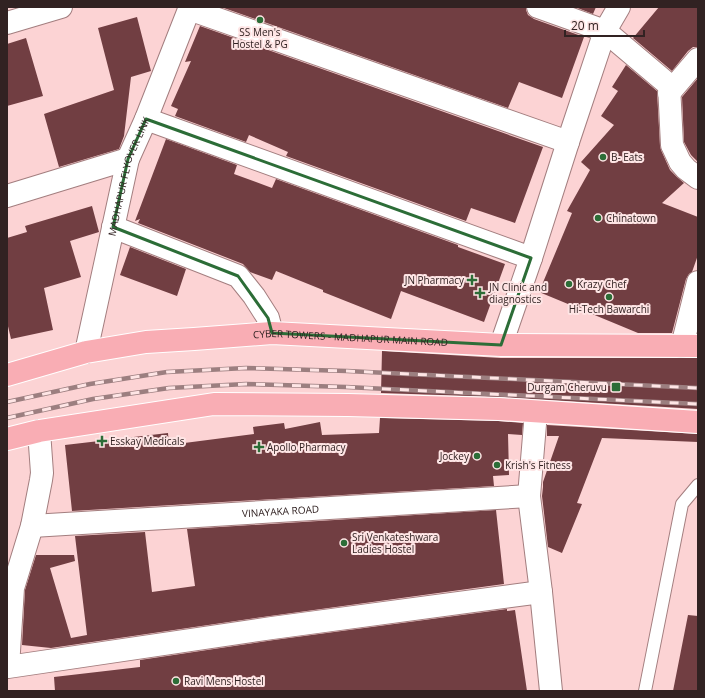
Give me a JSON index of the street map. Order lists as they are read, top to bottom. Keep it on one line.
{"streets":{"main road":["CYBER TOWERS - MADHAPUR MAIN ROAD"],"street":["MADHAPUR FLYOVER LINK","VINAYAKA ROAD"]},"crossings":[["MADHAPUR FLYOVER LINK","CYBER TOWERS - MADHAPUR MAIN ROAD"]],"places":{"other":["SS Men's Hostel & PG","B- Eats","Chinatown","Krazy Chef","Hi-Tech Bawarchi","Jockey","Krish's Fitness","Sri Venkateshwara Ladies Hostel","Ravi Mens Hostel"],"health":["JN Pharmacy","JN Clinic and diagnostics","Esskay Medicals","Apollo Pharmacy"],"transit":["Durgam Cheruvu"]},"scale_bar":"20 m"}
